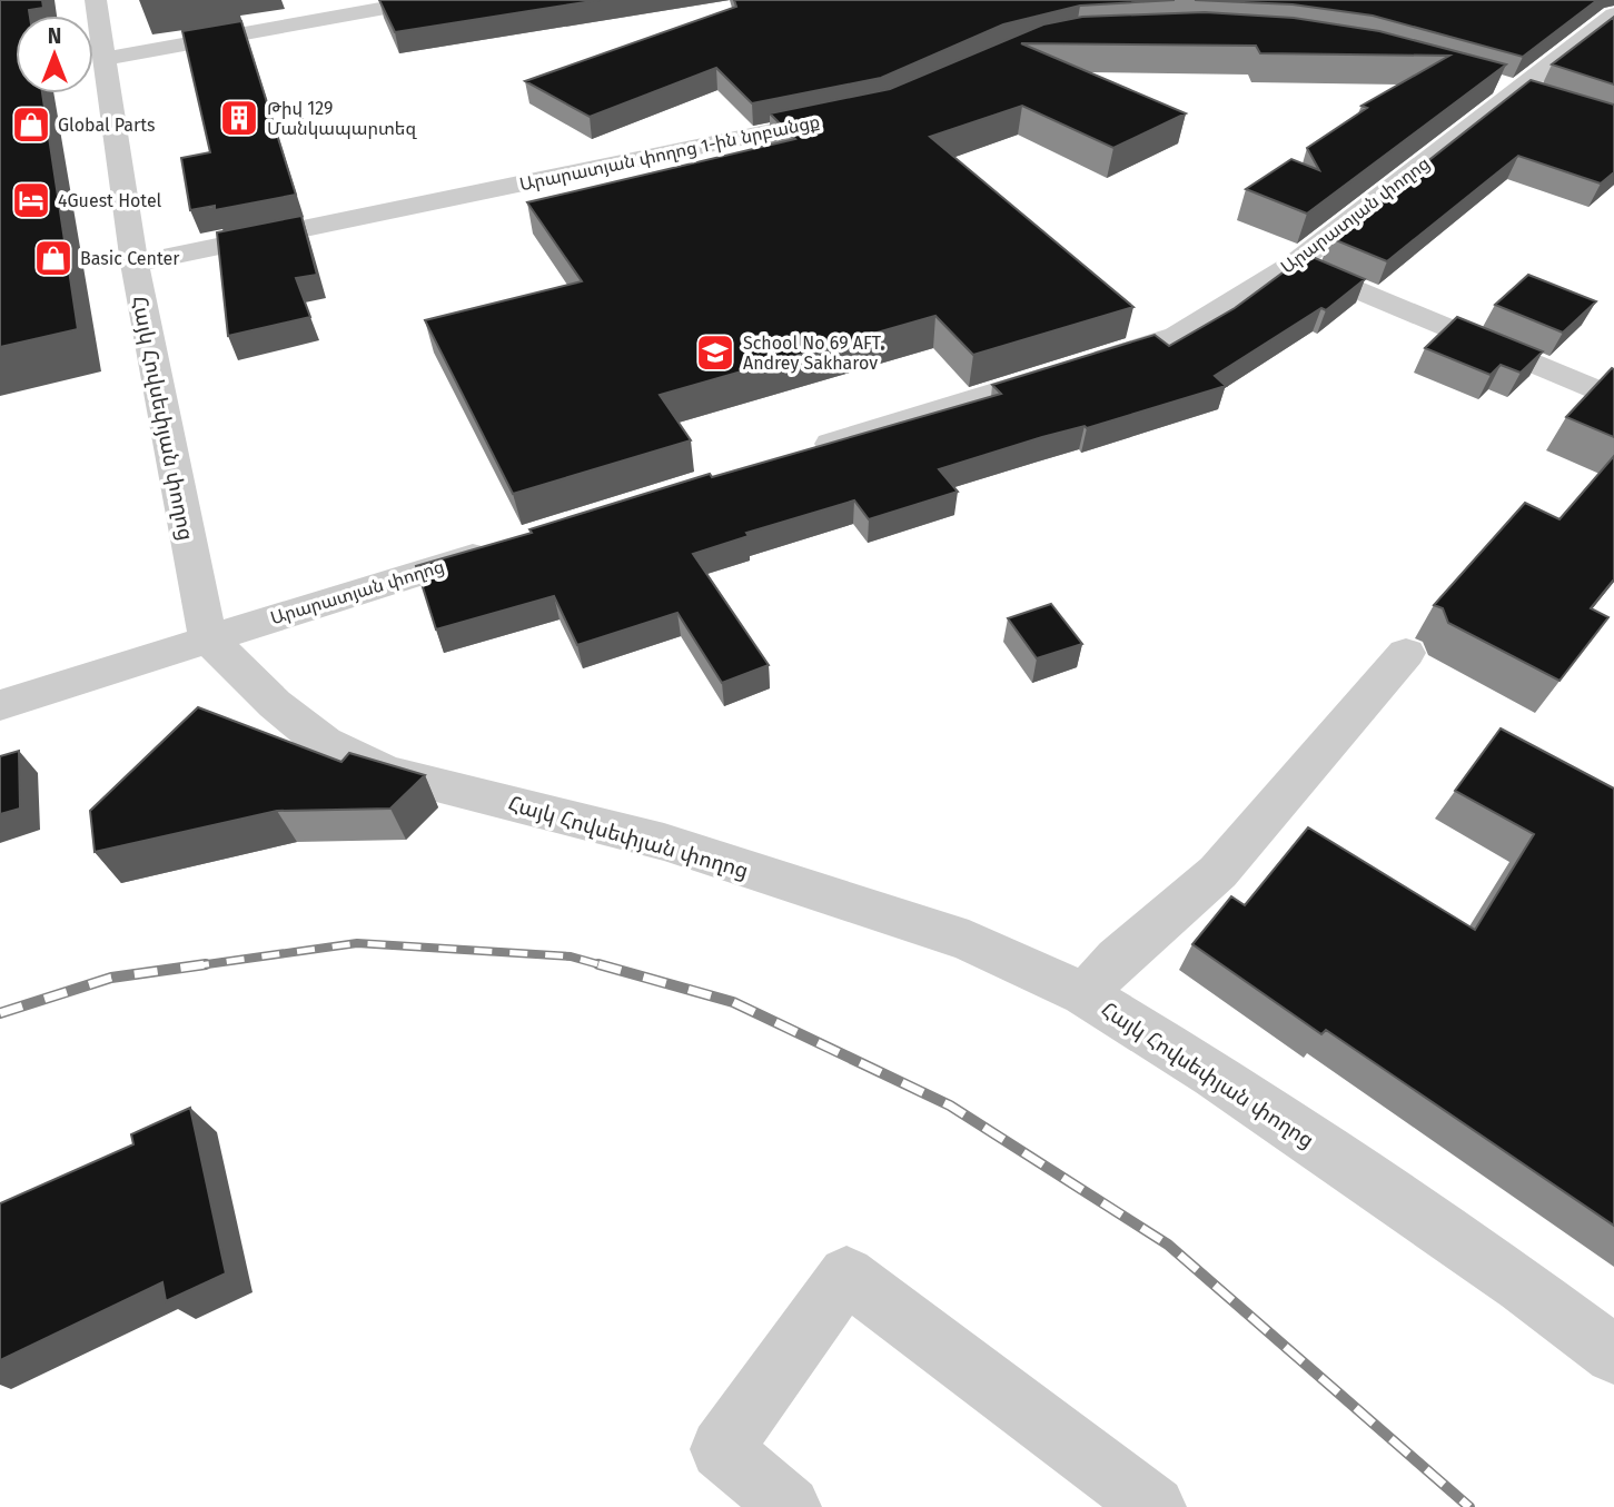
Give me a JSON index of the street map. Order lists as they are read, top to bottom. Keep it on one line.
{"streets":{"street":["Արարատյան փողոց 1-ին նրբանցք","Արարատյան փողոց","Հայկ Հովսեփյան փողոց"]},"crossings":[["Արարատյան փողոց 1-ին նրբանցք","Հայկ Հովսեփյան փողոց"],["Արարատյան փողոց","Հայկ Հովսեփյան փողոց"]],"places":{"building":["Թիվ 129 Մանկապարտեզ"],"shop":["Global Parts","Basic Center"],"hotel":["4Guest Hotel"],"school or university":["School No 69 AFT. Andrey Sakharov"]},"north":"top"}
